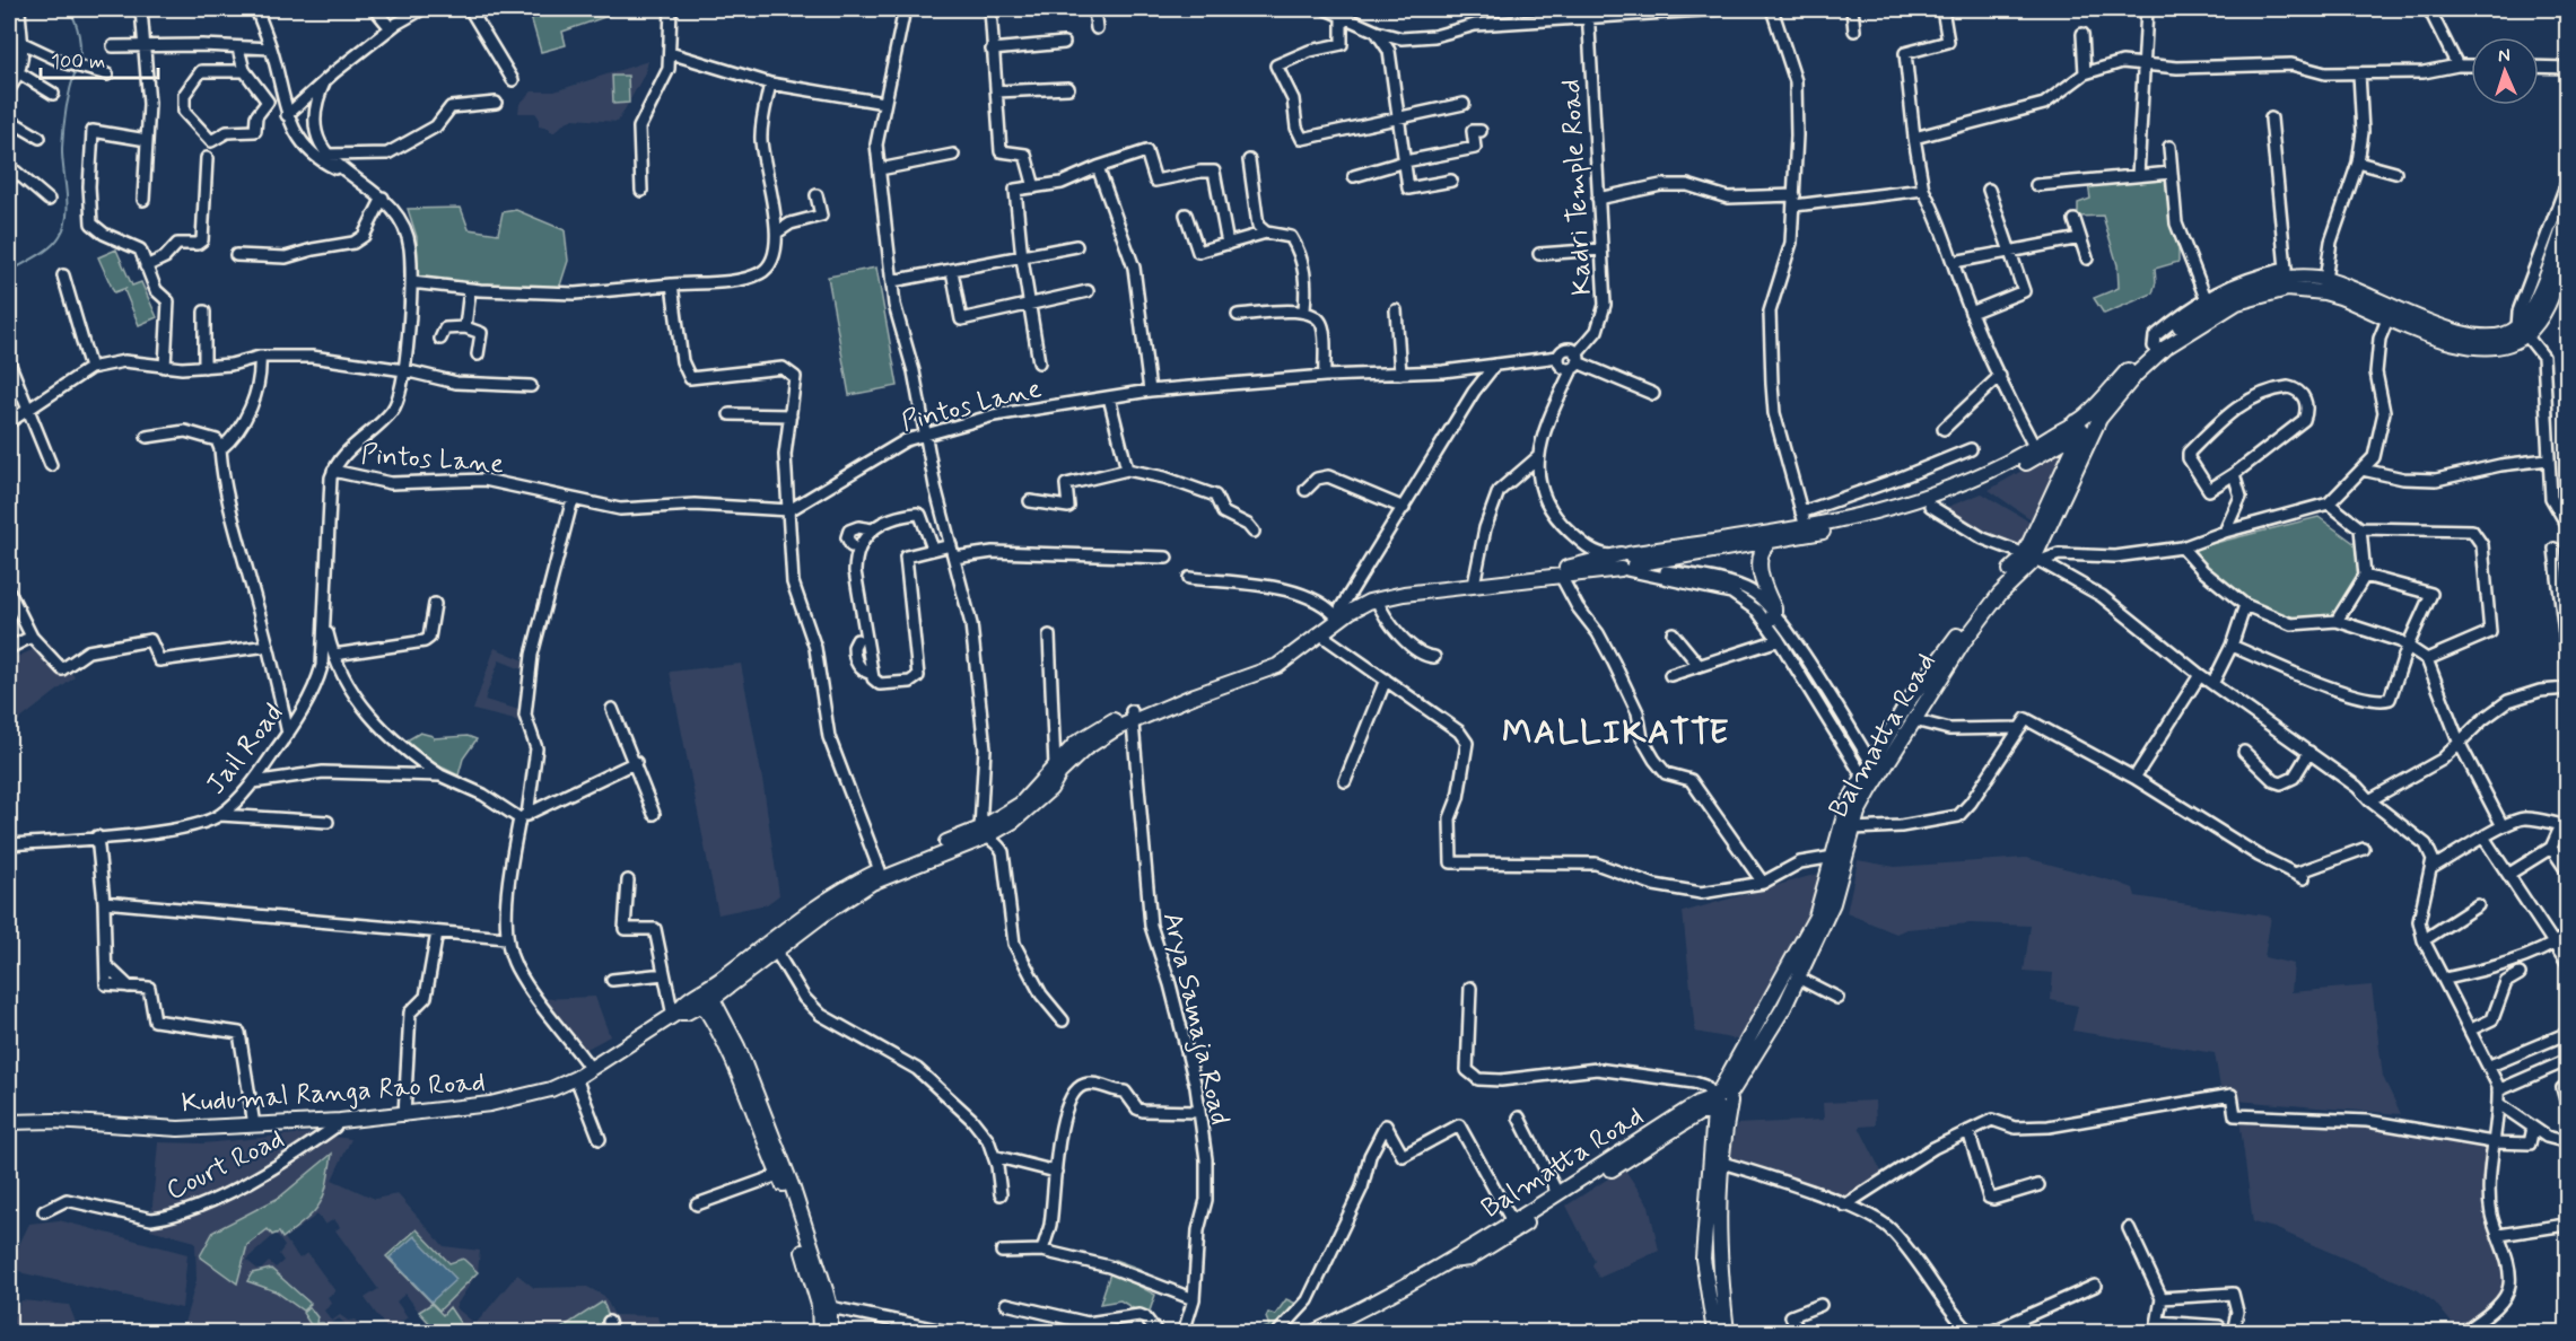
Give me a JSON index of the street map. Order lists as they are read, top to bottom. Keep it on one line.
{"streets":{"main road":["Balmatta Road","Kudumal Ranga Rao Road"],"street":["Kadri Temple Road","Pintos Lane","Jail Road","Arya Samaja Road","Court Road"]},"crossings":[["Kadri Temple Road","Pintos Lane"],["Pintos Lane","Jail Road"],["Kudumal Ranga Rao Road","Court Road"]],"districts":["MALLIKATTE"],"scale_bar":"100 m","north":"top"}
